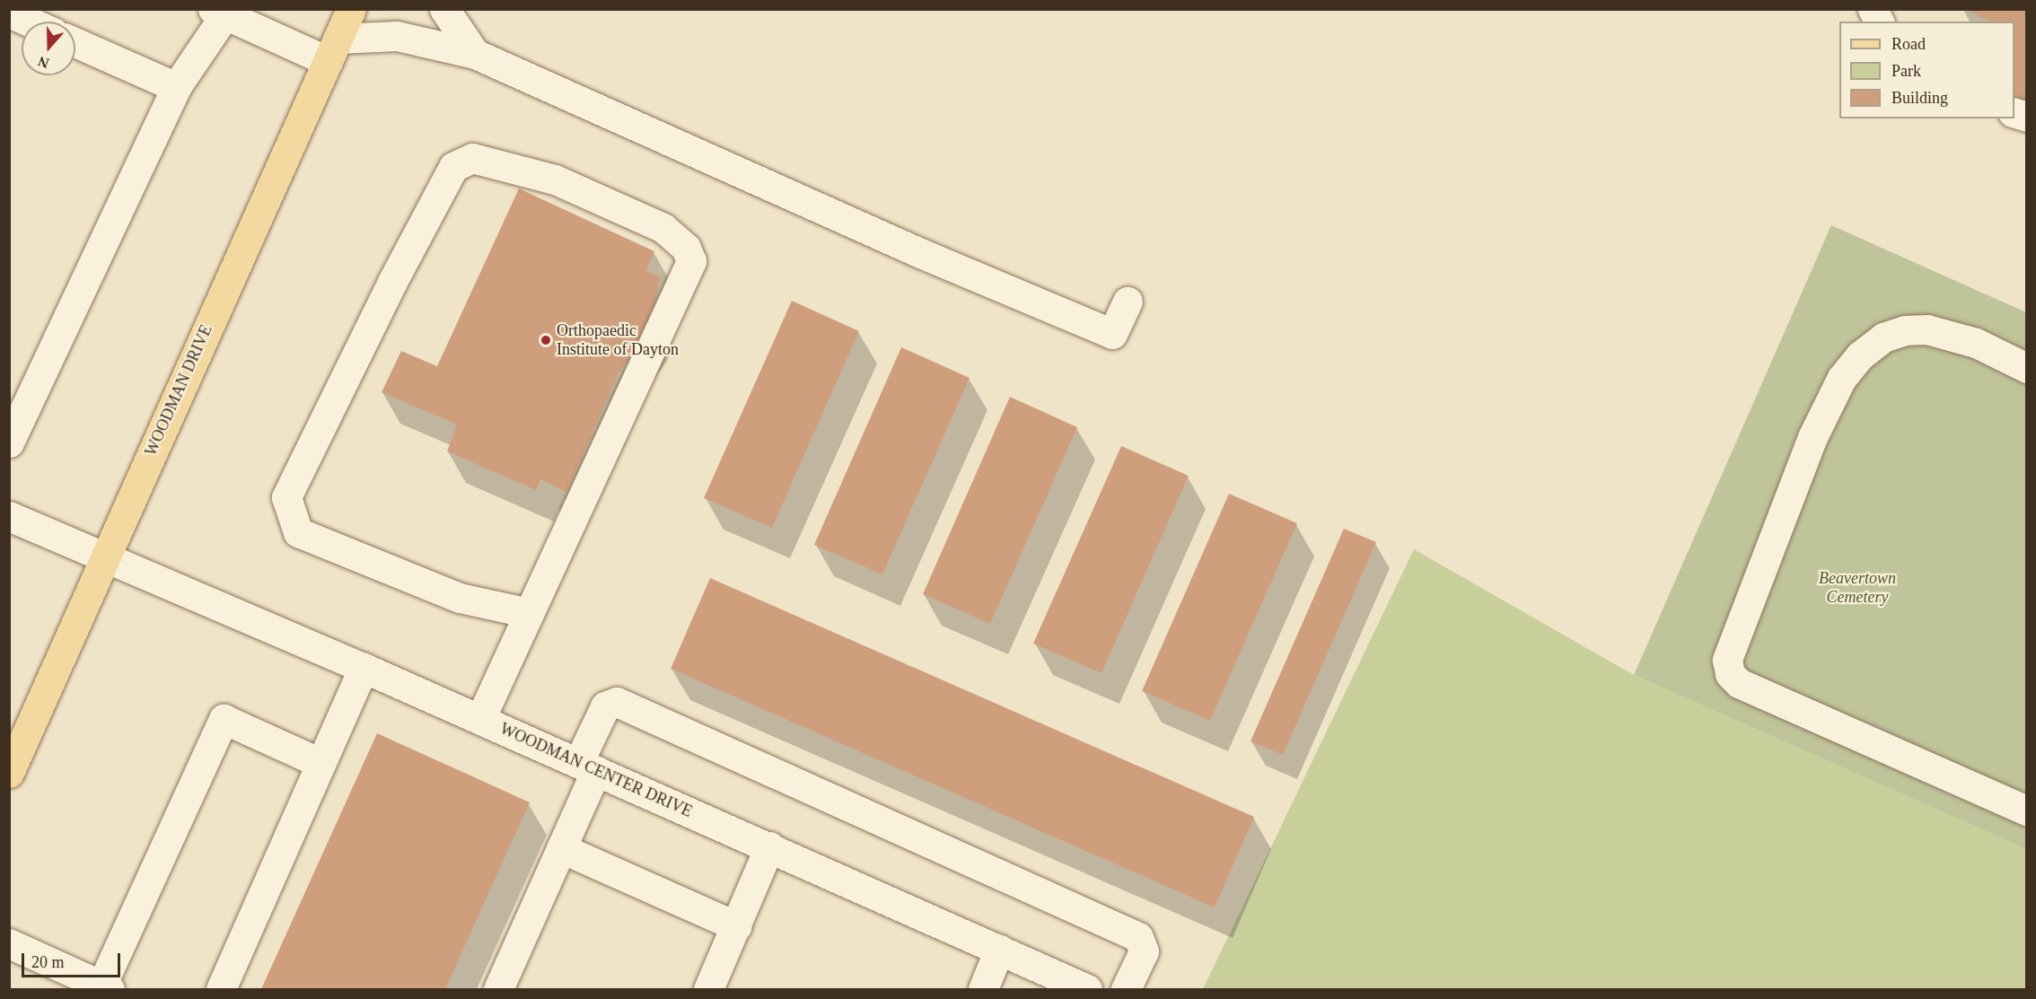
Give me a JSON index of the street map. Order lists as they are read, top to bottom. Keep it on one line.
{"streets":{"main road":["WOODMAN DRIVE"],"street":["WOODMAN CENTER DRIVE"]},"crossings":[["WOODMAN DRIVE","WOODMAN CENTER DRIVE"]],"parks":["Beavertown Cemetery"],"places":["Orthopaedic Institute of Dayton"],"legend":["Road","Park","Building"],"scale_bar":"20 m","north":"bottom"}
